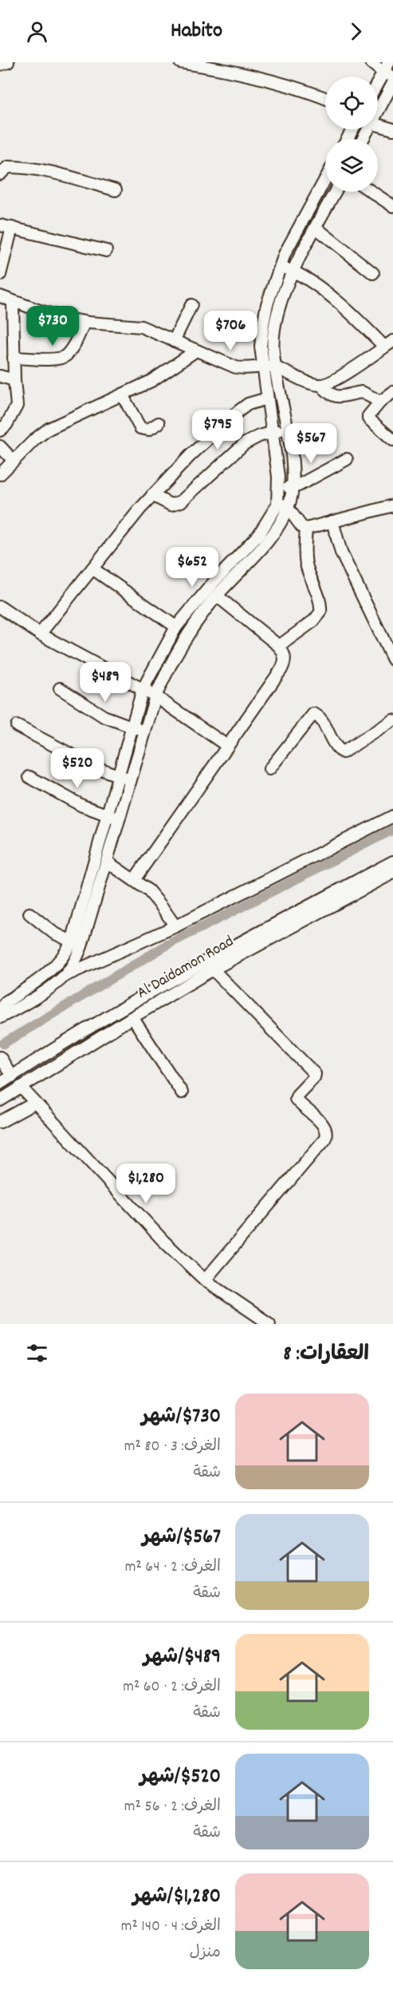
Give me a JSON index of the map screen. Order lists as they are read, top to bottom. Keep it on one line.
{"streets":{"street":["Al Daidamon Road"]},"page":{"header":"Habito","price":["$730","$706","$795","$567","$652","$489","$520","$1,280"],"heading":"العقارات: 8","list":[{"name":"$730/شهر","note":"الغرف: 3 · 80 m² · شقة"},{"name":"$567/شهر","note":"الغرف: 2 · 64 m² · شقة"},{"name":"$489/شهر","note":"الغرف: 2 · 60 m² · شقة"},{"name":"$520/شهر","note":"الغرف: 2 · 56 m² · شقة"},{"name":"$1,280/شهر","note":"الغرف: 4 · 140 m² · منزل"}]}}
